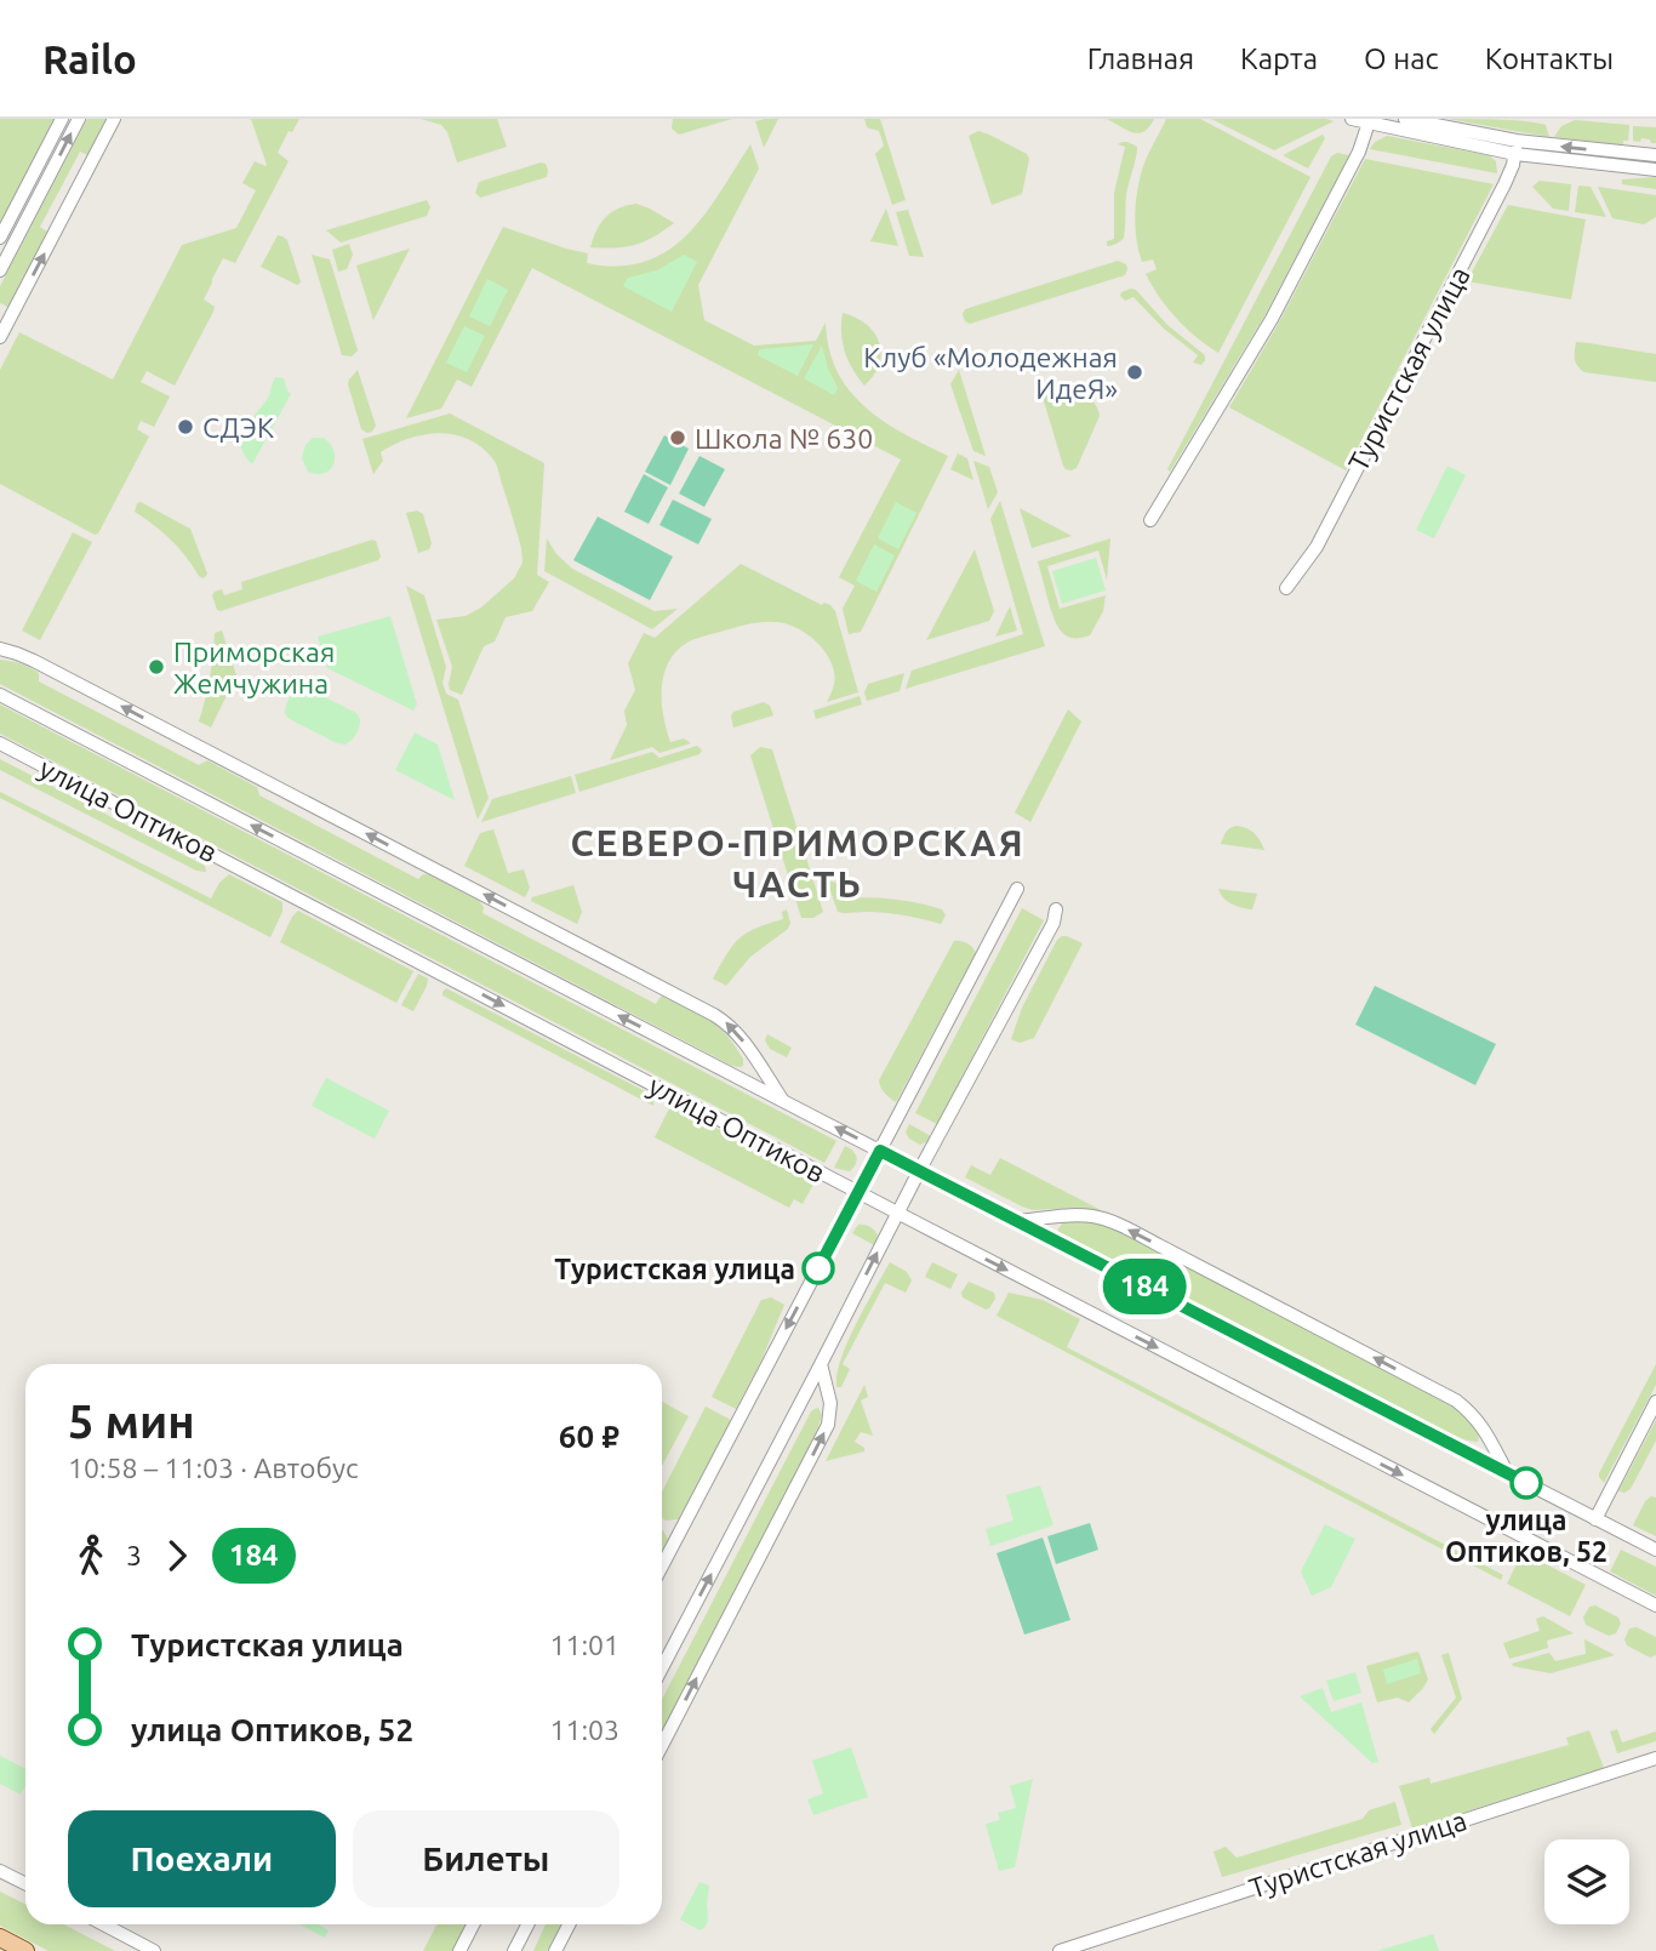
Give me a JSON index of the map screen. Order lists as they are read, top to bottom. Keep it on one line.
{"streets":{"street":["Туристская улица","улица Оптиков"]},"districts":["СЕВЕРО-ПРИМОРСКАЯ ЧАСТЬ"],"places":["Клуб «Молодежная ИдеЯ»","СДЭК","Школа № 630","Приморская Жемчужина","Туристская улица","улица Оптиков, 52"],"lines":["bus line 184"],"page":{"header":"Railo","nav":["Главная","Карта","О нас","Контакты"],"on_map":"184","heading":["5 мин","10:58 – 11:03 · Автобус","60 ₽"],"legs":["3","184"],"list":[{"name":"Туристская улица","value":"11:01"},{"name":"улица Оптиков, 52","value":"11:03"}],"buttons":["Поехали","Билеты"]}}
